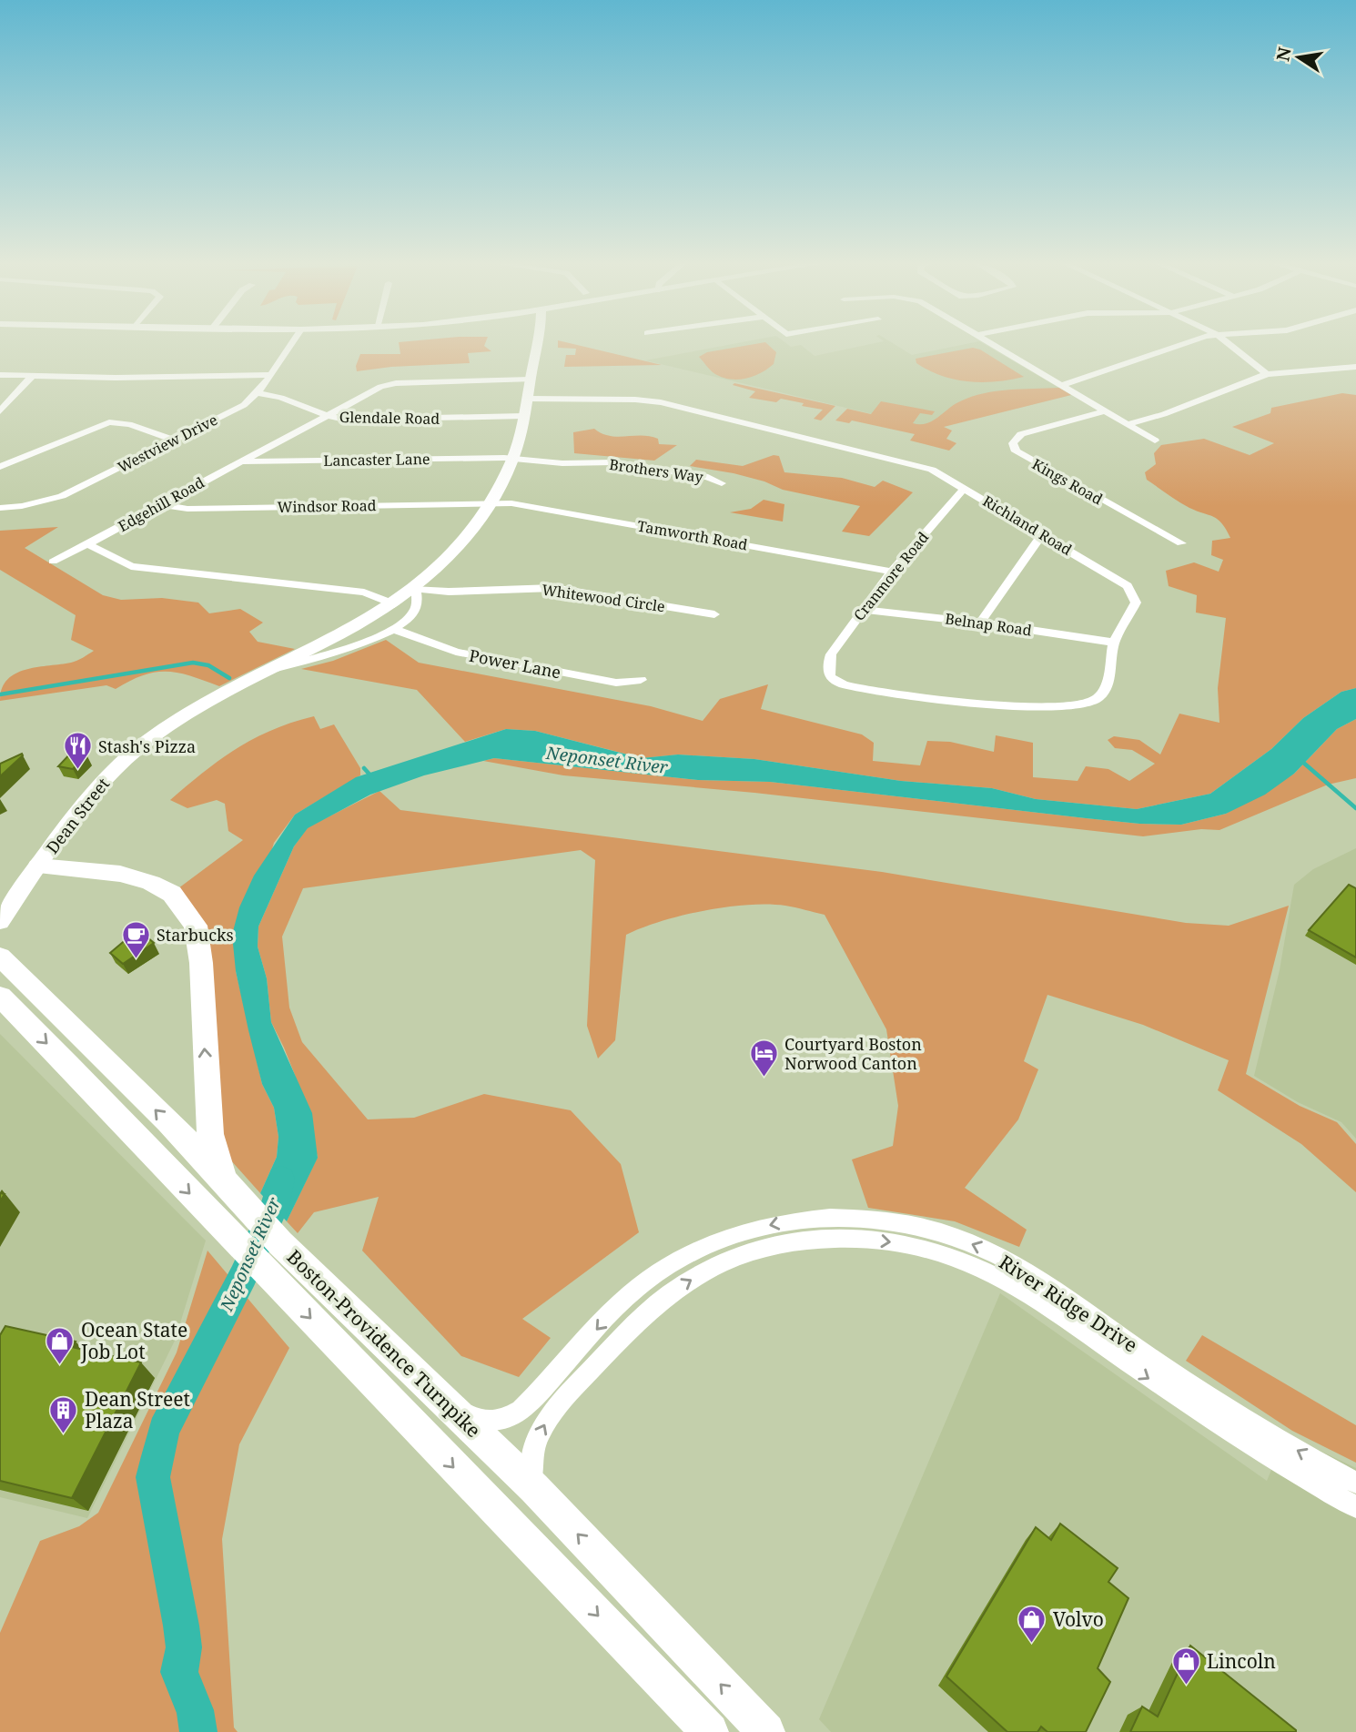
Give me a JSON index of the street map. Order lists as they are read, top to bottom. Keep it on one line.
{"streets":{"main road":["Dean Street","Boston-Providence Turnpike"],"street":["Glendale Road","Westview Drive","Lancaster Lane","Brothers Way","Kings Road","Edgehill Road","Windsor Road","Richland Road","Tamworth Road","Cranmore Road","Whitewood Circle","Belnap Road","Power Lane","River Ridge Drive"]},"crossings":[["Glendale Road","Westview Drive"],["Glendale Road","Edgehill Road"],["Glendale Road","Dean Street"],["Lancaster Lane","Brothers Way"],["Lancaster Lane","Edgehill Road"],["Lancaster Lane","Dean Street"],["Brothers Way","Dean Street"],["Edgehill Road","Windsor Road"],["Edgehill Road","Dean Street"],["Windsor Road","Tamworth Road"],["Windsor Road","Dean Street"],["Richland Road","Cranmore Road"],["Richland Road","Belnap Road"],["Richland Road","Dean Street"],["Tamworth Road","Cranmore Road"],["Tamworth Road","Dean Street"],["Cranmore Road","Belnap Road"],["Whitewood Circle","Dean Street"],["Power Lane","Dean Street"],["River Ridge Drive","Boston-Providence Turnpike"]],"water":["Neponset River"],"places":{"restaurant":["Stash's Pizza"],"cafe":["Starbucks"],"hotel":["Courtyard Boston Norwood Canton"],"shop":["Ocean State Job Lot","Volvo","Lincoln"],"building":["Dean Street Plaza"]},"north":"left"}
